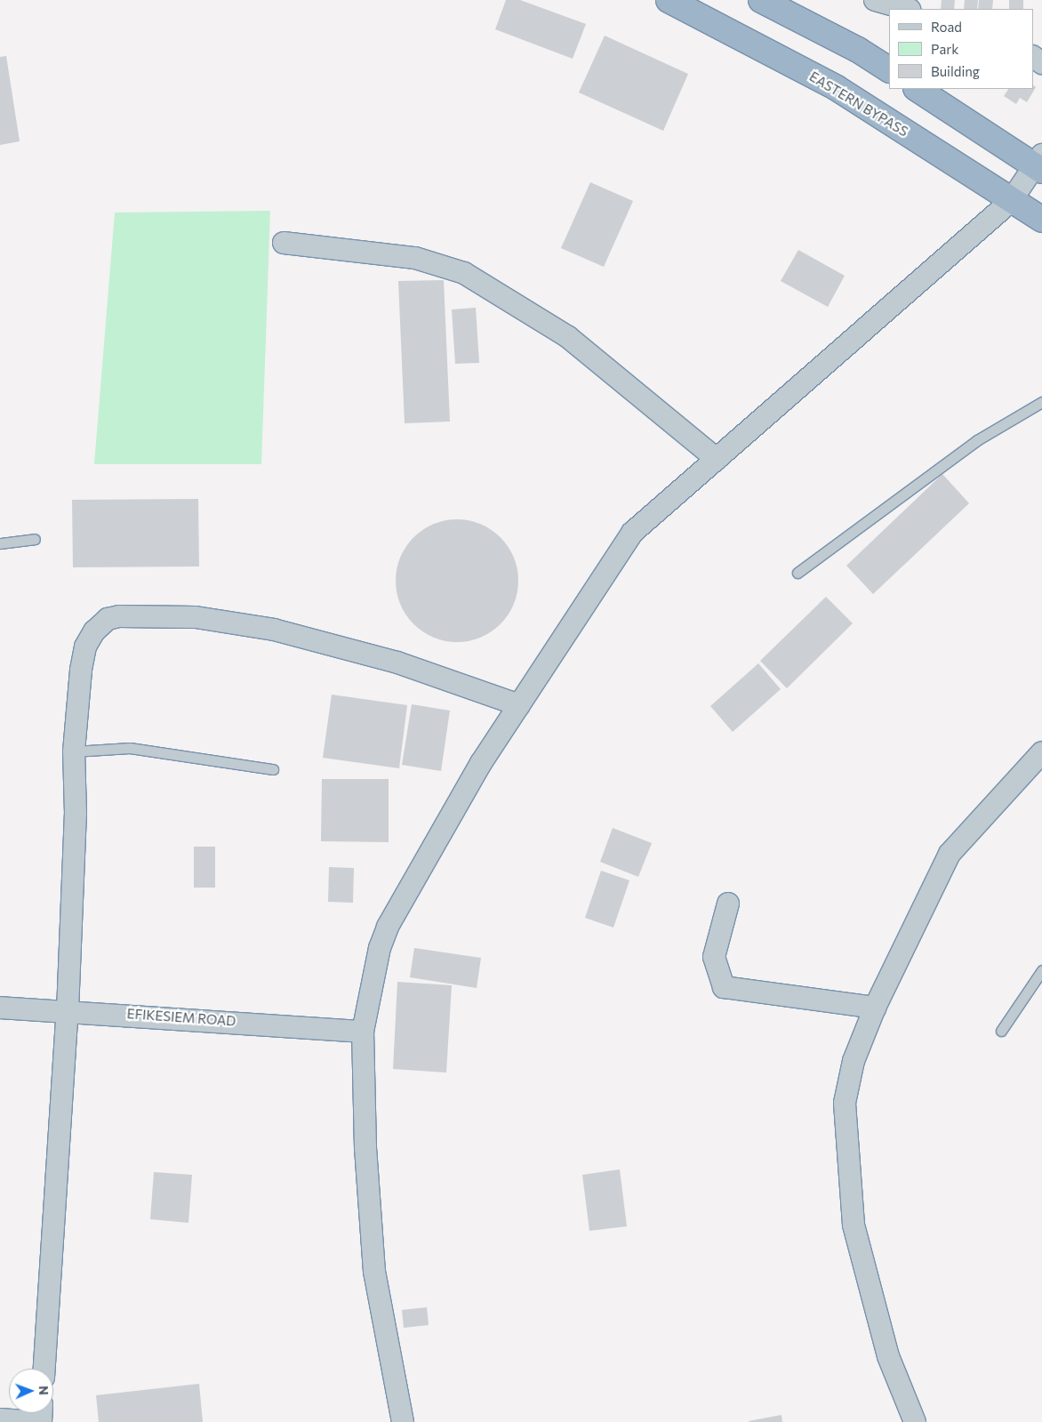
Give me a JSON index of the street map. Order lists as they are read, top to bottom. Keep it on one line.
{"streets":{"highway":["EASTERN BYPASS"],"street":["EFIKESIEM ROAD"]},"legend":["Road","Park","Building"],"north":"right"}
